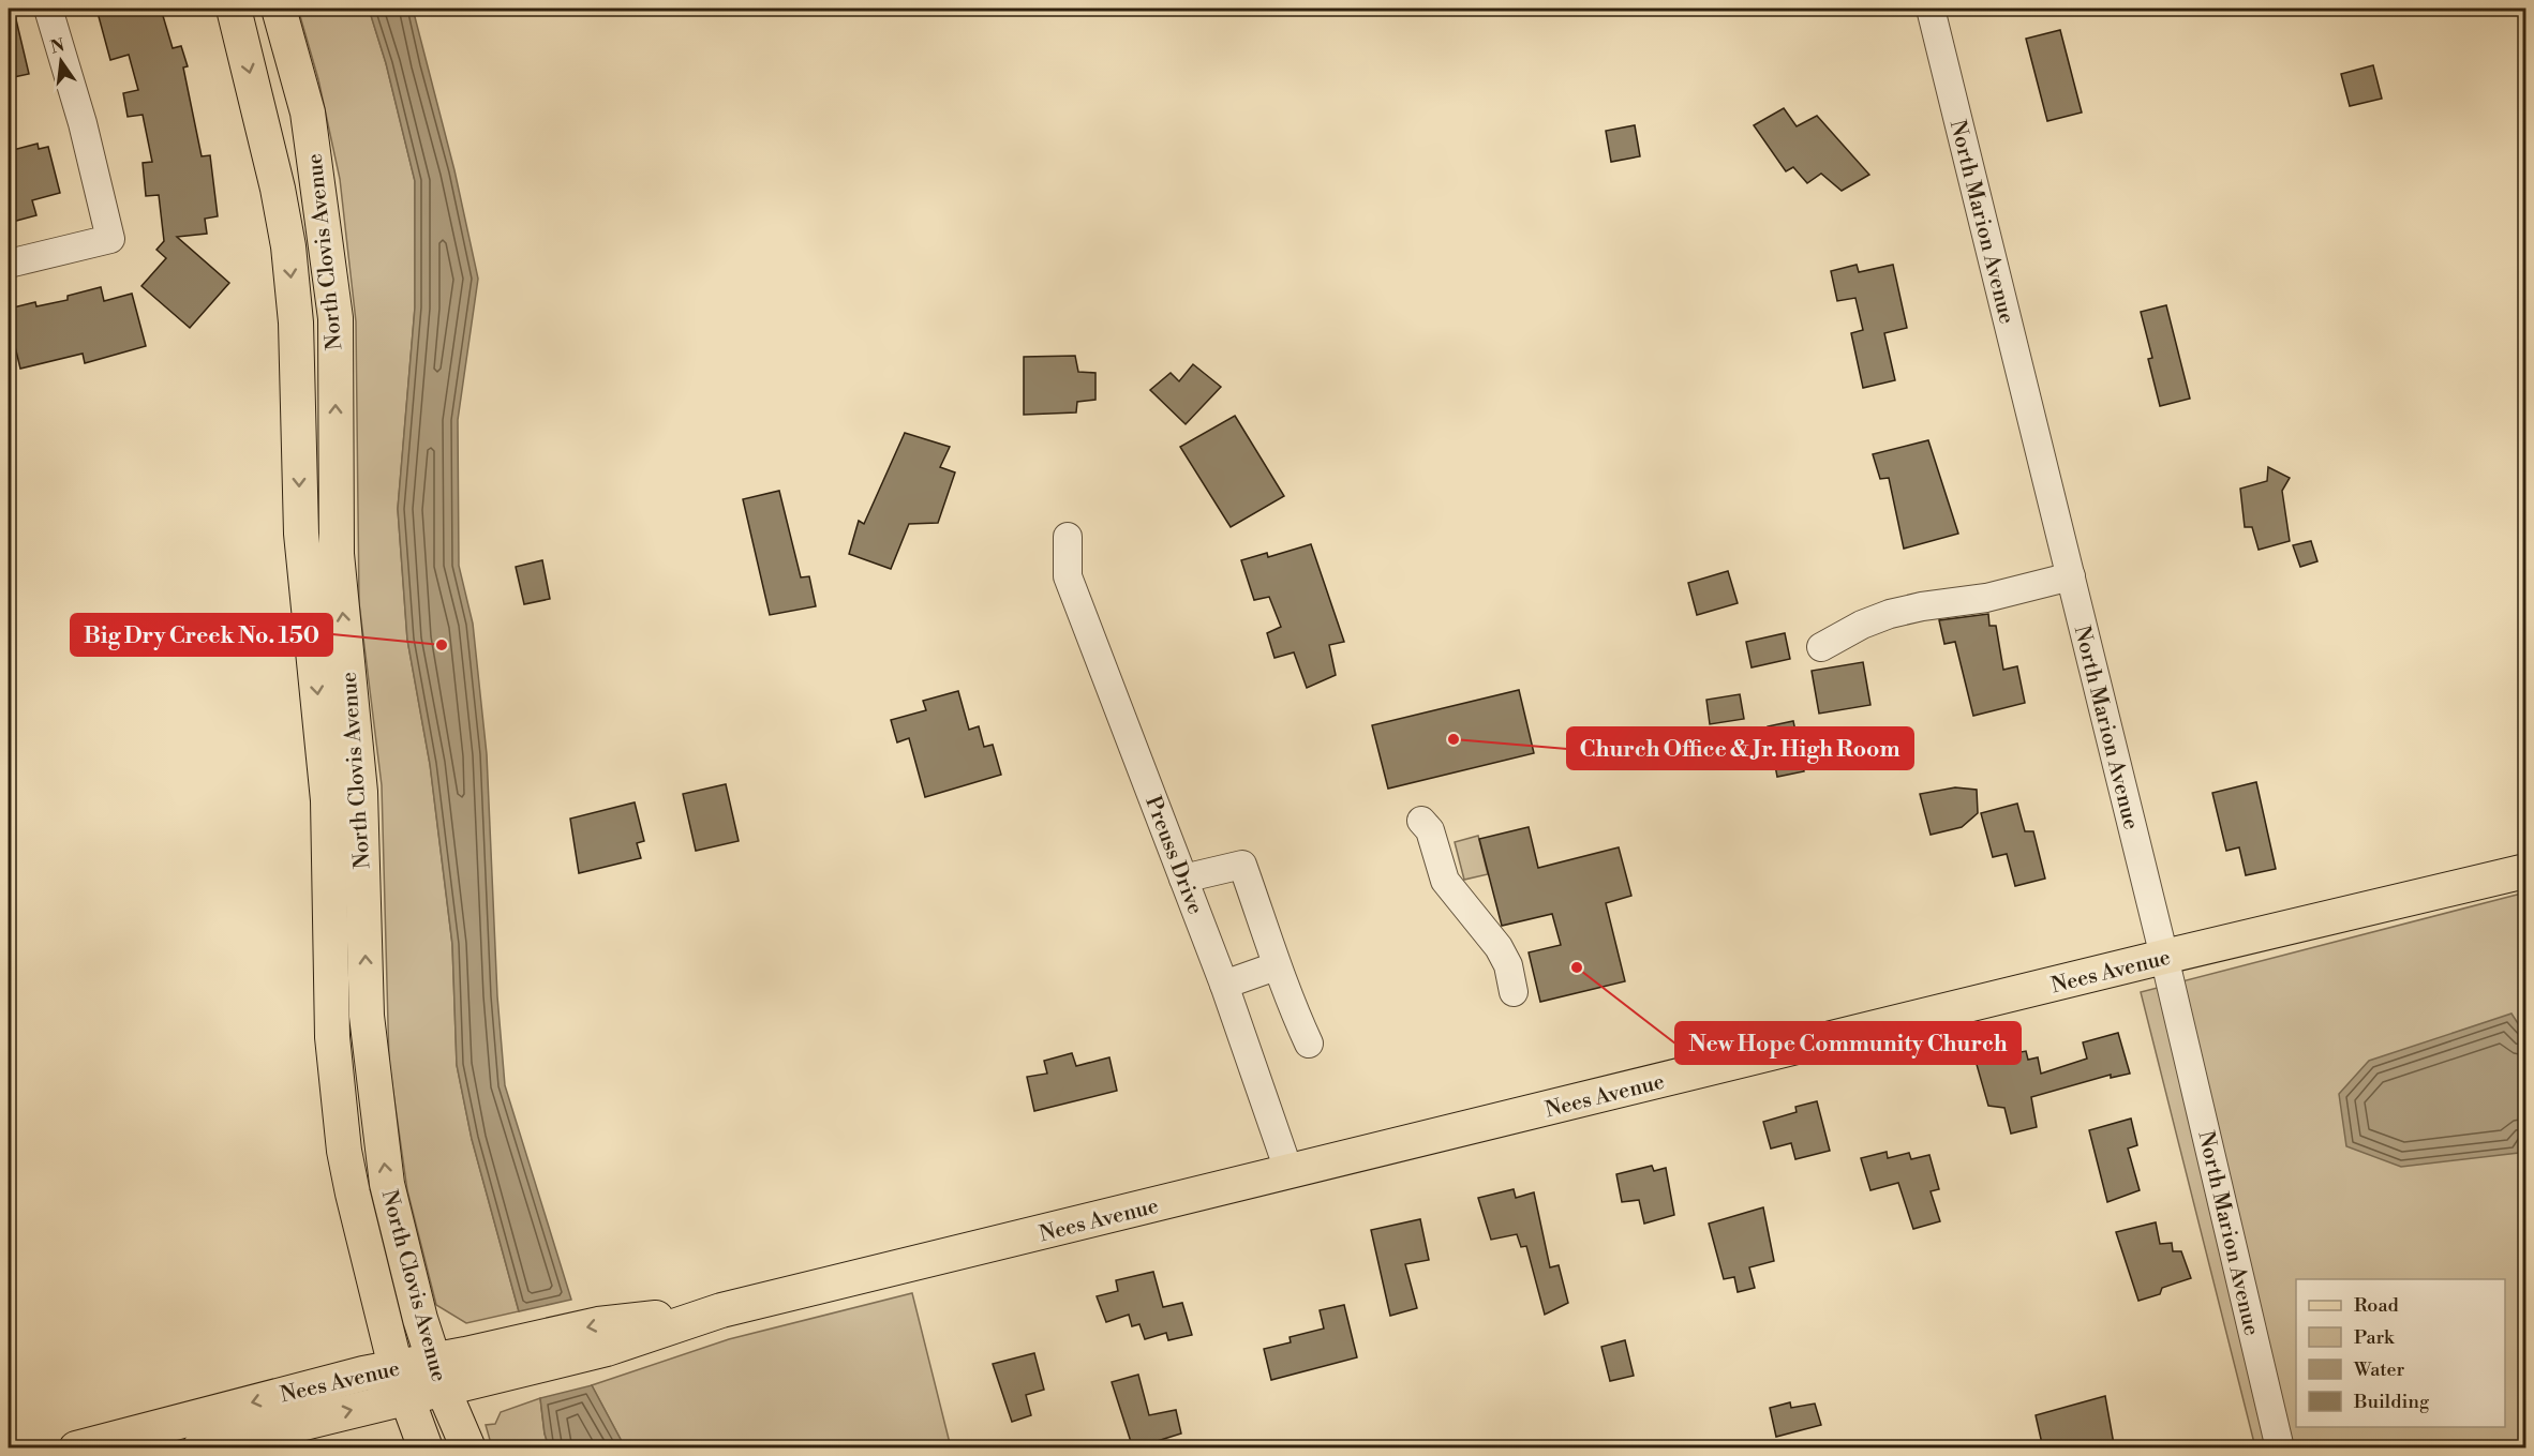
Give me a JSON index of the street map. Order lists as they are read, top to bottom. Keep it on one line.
{"streets":{"main road":["North Clovis Avenue","Nees Avenue"],"street":["North Marion Avenue","Preuss Drive"]},"crossings":[["North Marion Avenue","Nees Avenue"],["North Clovis Avenue","Nees Avenue"],["Preuss Drive","Nees Avenue"]],"places":["Big Dry Creek No. 150","Church Office & Jr. High Room","New Hope Community Church"],"legend":["Road","Park","Water","Building"],"north":"top"}
